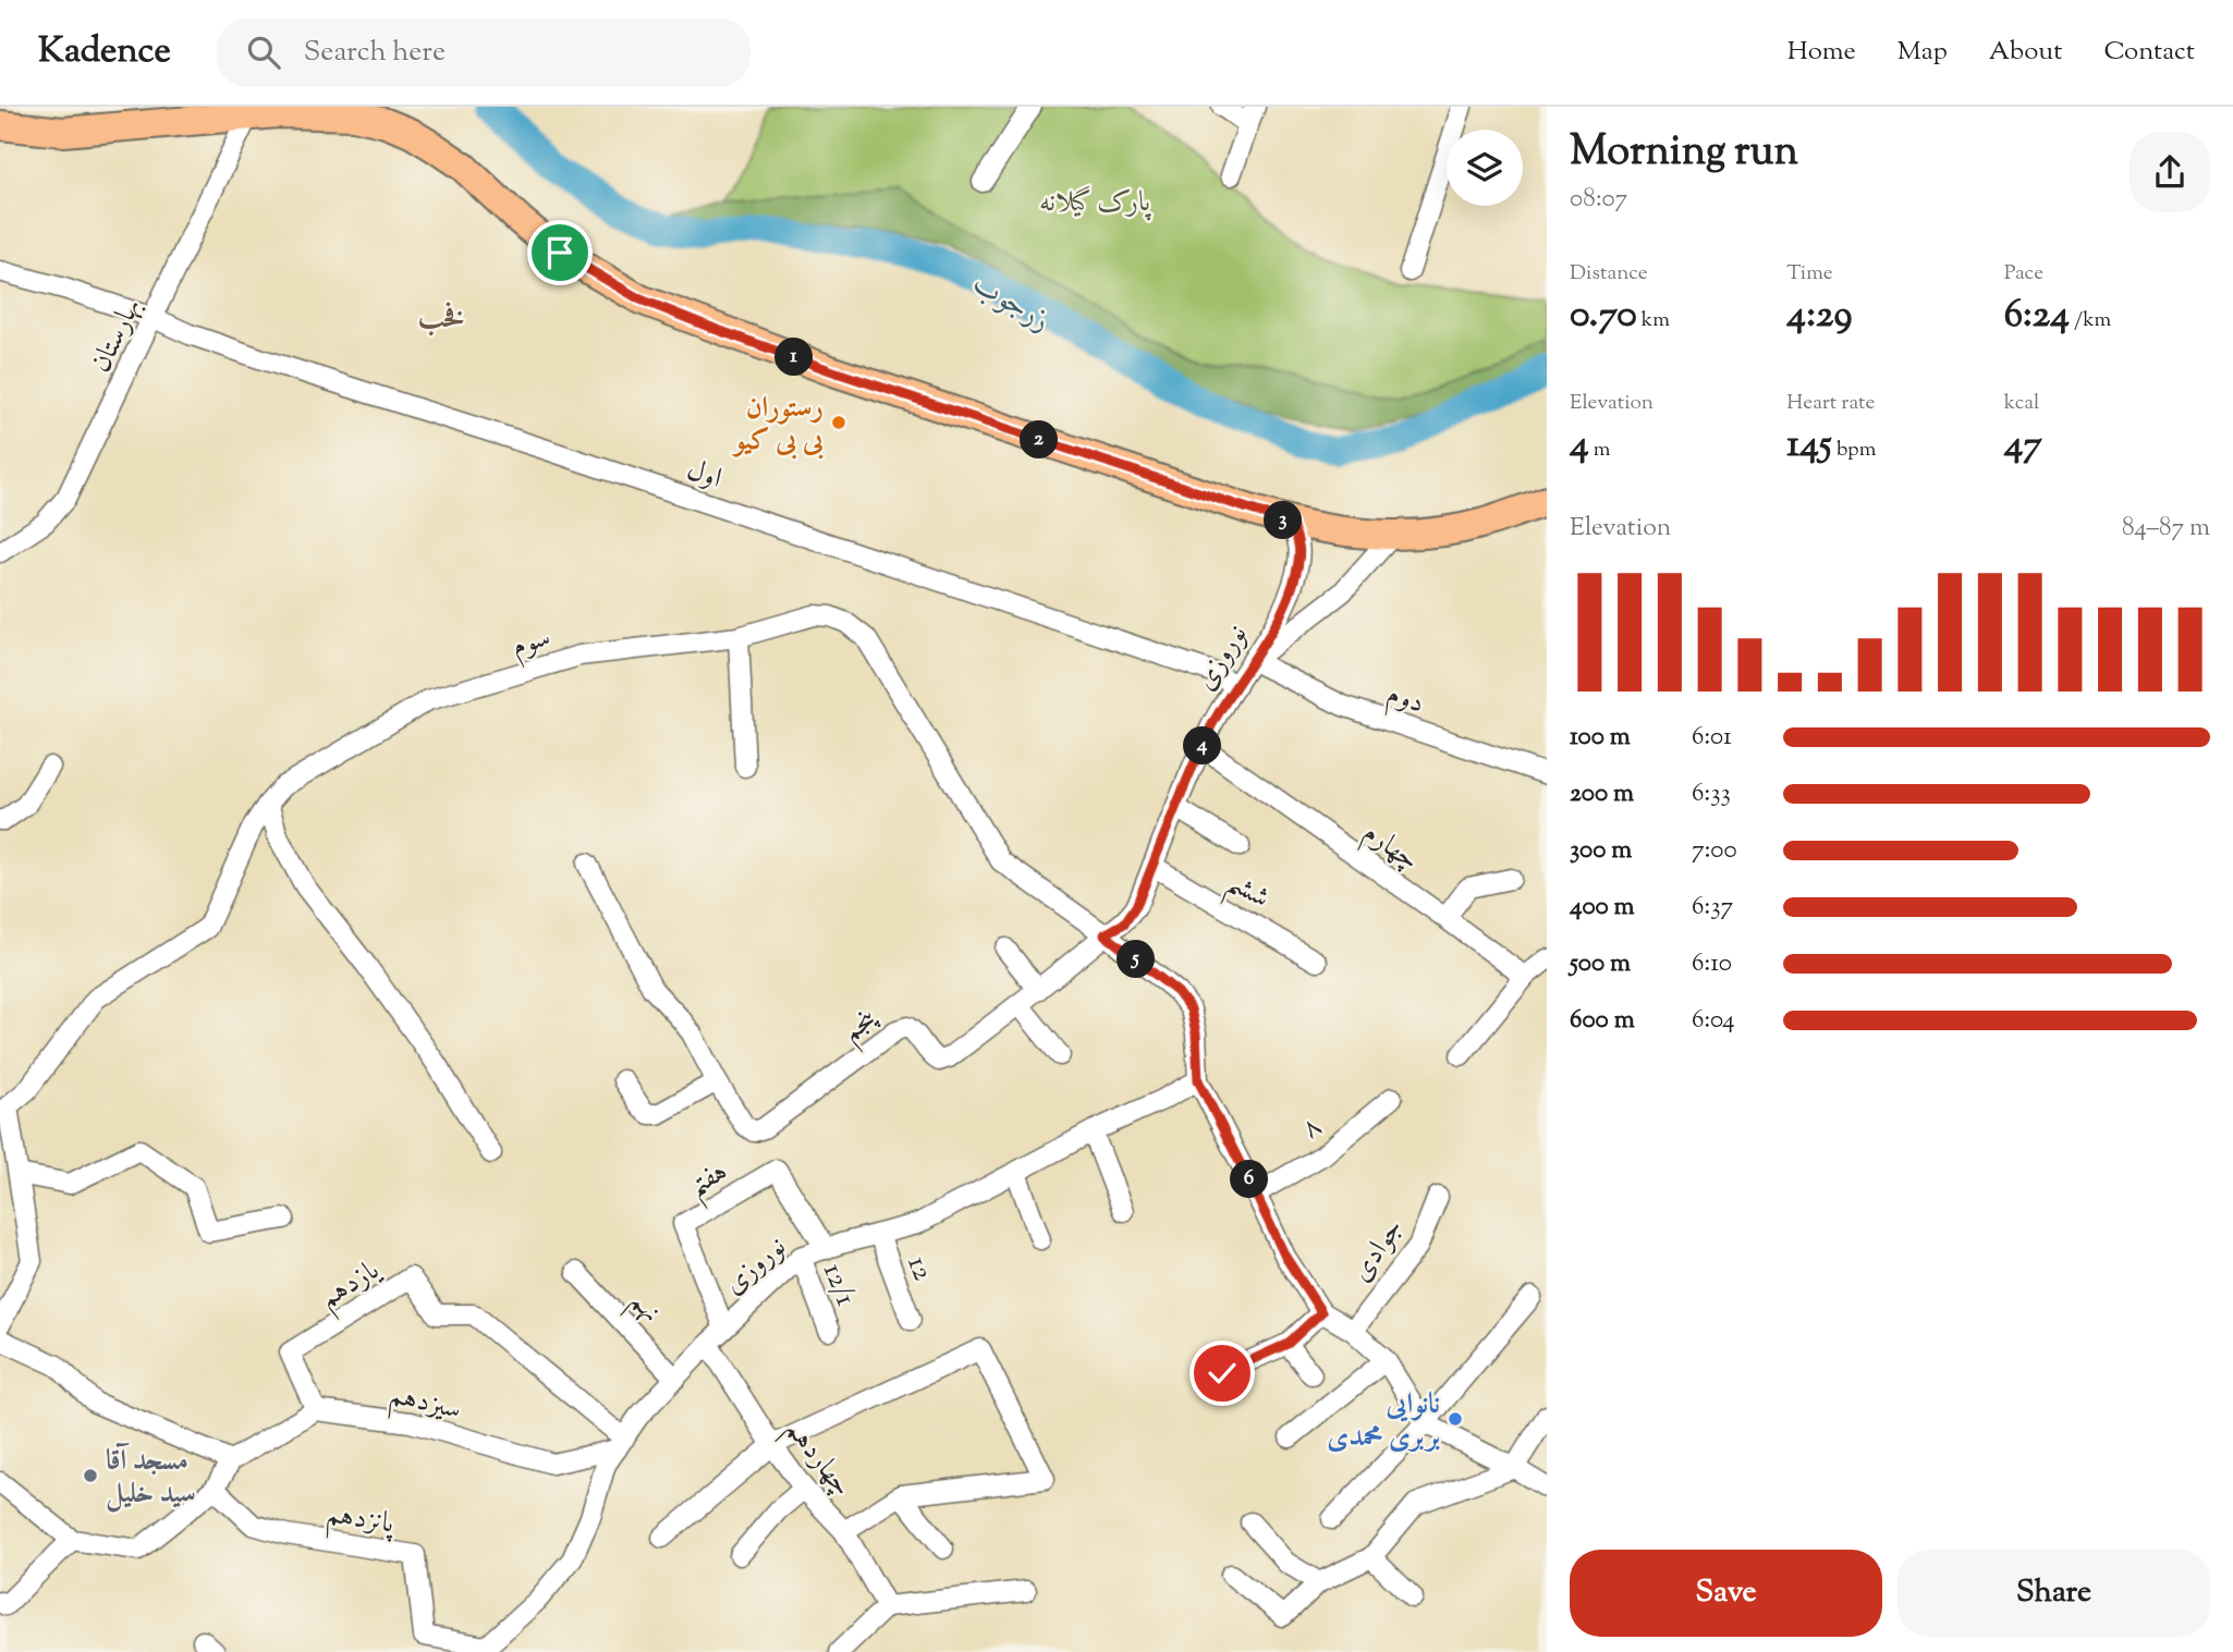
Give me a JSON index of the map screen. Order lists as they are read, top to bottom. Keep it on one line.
{"streets":{"street":["بهارستان","اول","سوم","نوروزی","دوم","چهارم","ششم","پنجم","۸","هفتم","جوادی","12","یازدهم","12/1","نهم","سیزدهم","چهاردهم","پانزدهم"]},"crossings":[["بهارستان","اول"],["اول","نوروزی"],["سوم","نوروزی"],["سوم","پنجم"],["نوروزی","دوم"],["نوروزی","چهارم"],["نوروزی","ششم"],["نوروزی","پنجم"],["نوروزی","هفتم"],["نوروزی","12"],["نوروزی","یازدهم"],["نوروزی","12/1"],["نوروزی","نهم"],["نوروزی","سیزدهم"],["نوروزی","چهاردهم"],["نوروزی","پانزدهم"],["یازدهم","سیزدهم"]],"districts":["فخب"],"water":["زرجوب"],"parks":["پارک گیلانه"],"places":["رستوران بی بی کیو","نانوایی بربری محمدی","مسجد آقا سید خلیل"],"page":{"header":"Kadence","search":"Search here","nav":["Home","Map","About","Contact"],"heading":["Morning run","08:07"],"stats":[["Distance","0.70 km"],["Time","4:29"],["Pace","6:24 /km"],["Elevation","4 m"],["Heart rate","145 bpm"],["kcal","47"]],"pins":["1","2","3","4","5","6"],"chart":["Elevation","84–87 m"],"list":[{"name":"100 m","note":"6:01"},{"name":"200 m","note":"6:33"},{"name":"300 m","note":"7:00"},{"name":"400 m","note":"6:37"},{"name":"500 m","note":"6:10"},{"name":"600 m","note":"6:04"}],"buttons":["Save","Share"]}}
